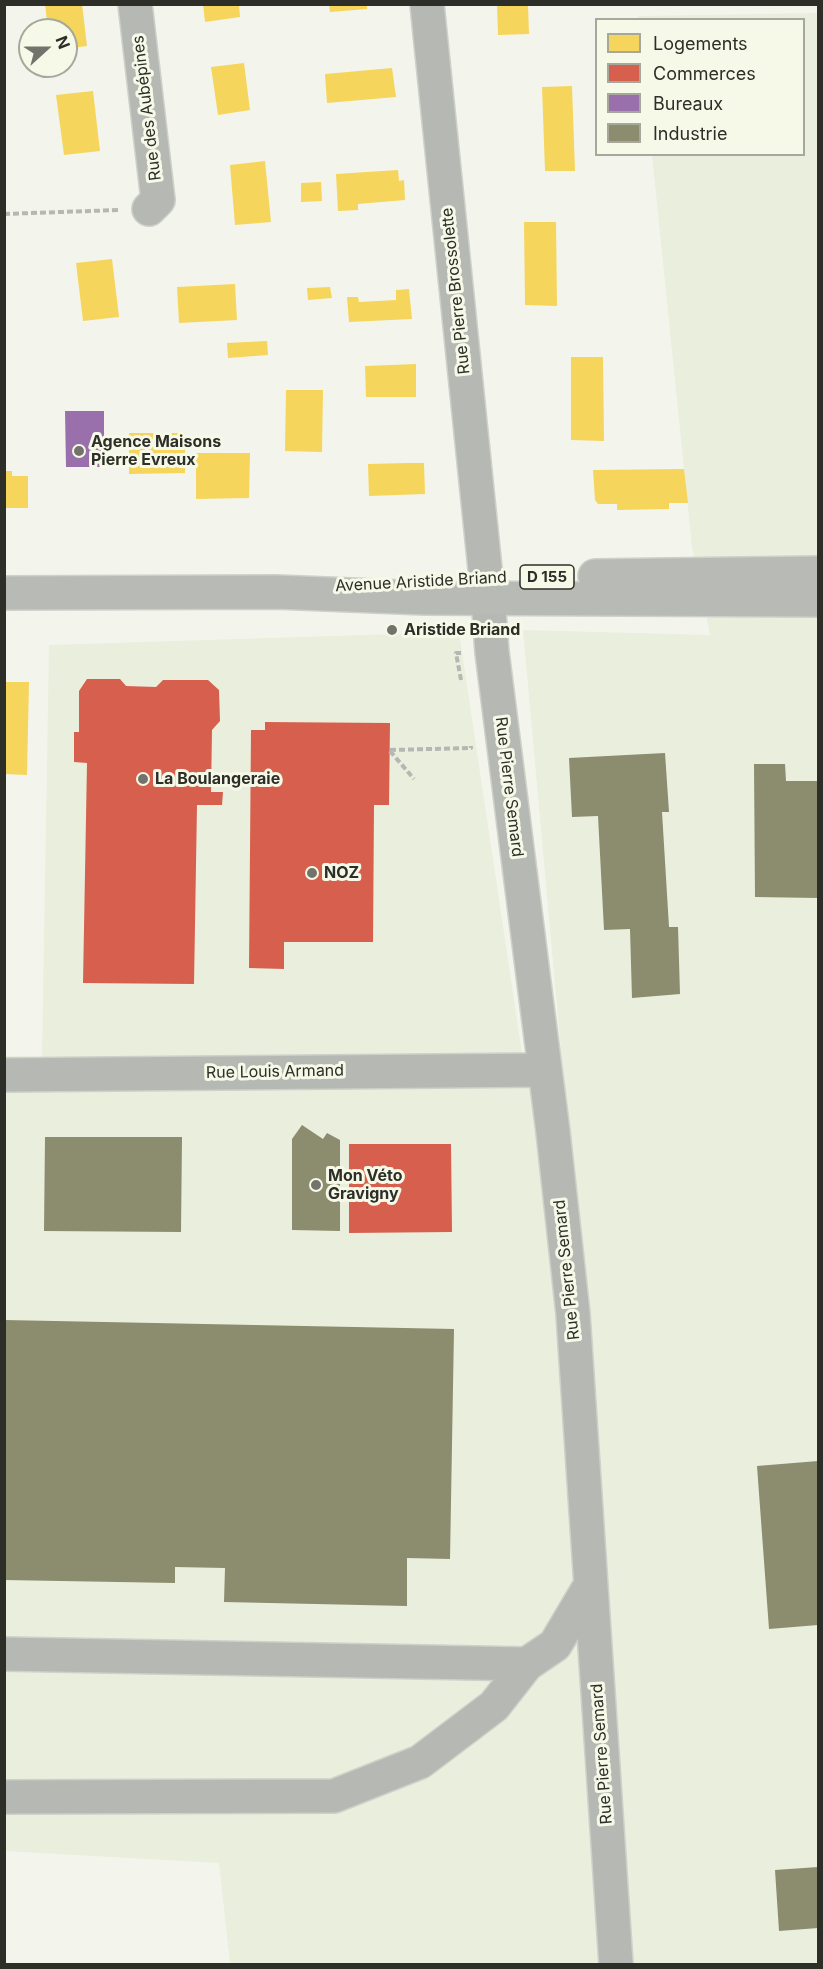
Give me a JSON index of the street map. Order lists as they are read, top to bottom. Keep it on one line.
{"streets":{"main road":["D 155","Avenue Aristide Briand"],"street":["Rue des Aubépines","Rue Pierre Brossolette","Rue Pierre Semard","Rue Louis Armand"]},"crossings":[["Rue Pierre Brossolette","Avenue Aristide Briand"],["Rue Pierre Brossolette","Rue Pierre Semard"],["Avenue Aristide Briand","Rue Pierre Semard"],["Rue Pierre Semard","Rue Louis Armand"]],"places":["Agence Maisons Pierre Evreux","Aristide Briand","La Boulangeraie","NOZ","Mon Véto Gravigny"],"legend":["Logements","Commerces","Bureaux","Industrie"],"north":"right"}
